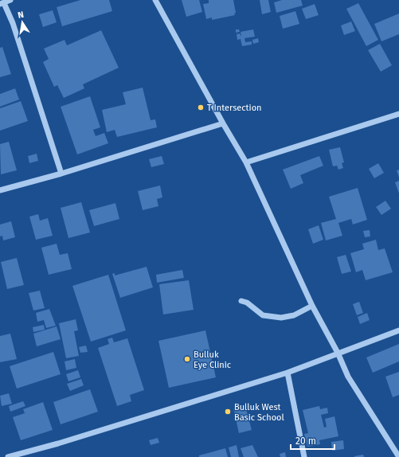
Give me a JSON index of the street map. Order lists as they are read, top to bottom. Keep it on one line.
{"places":["T Intersection","Bulluk Eye Clinic","Bulluk West Basic School"],"scale_bar":"20 m","north":"top"}
